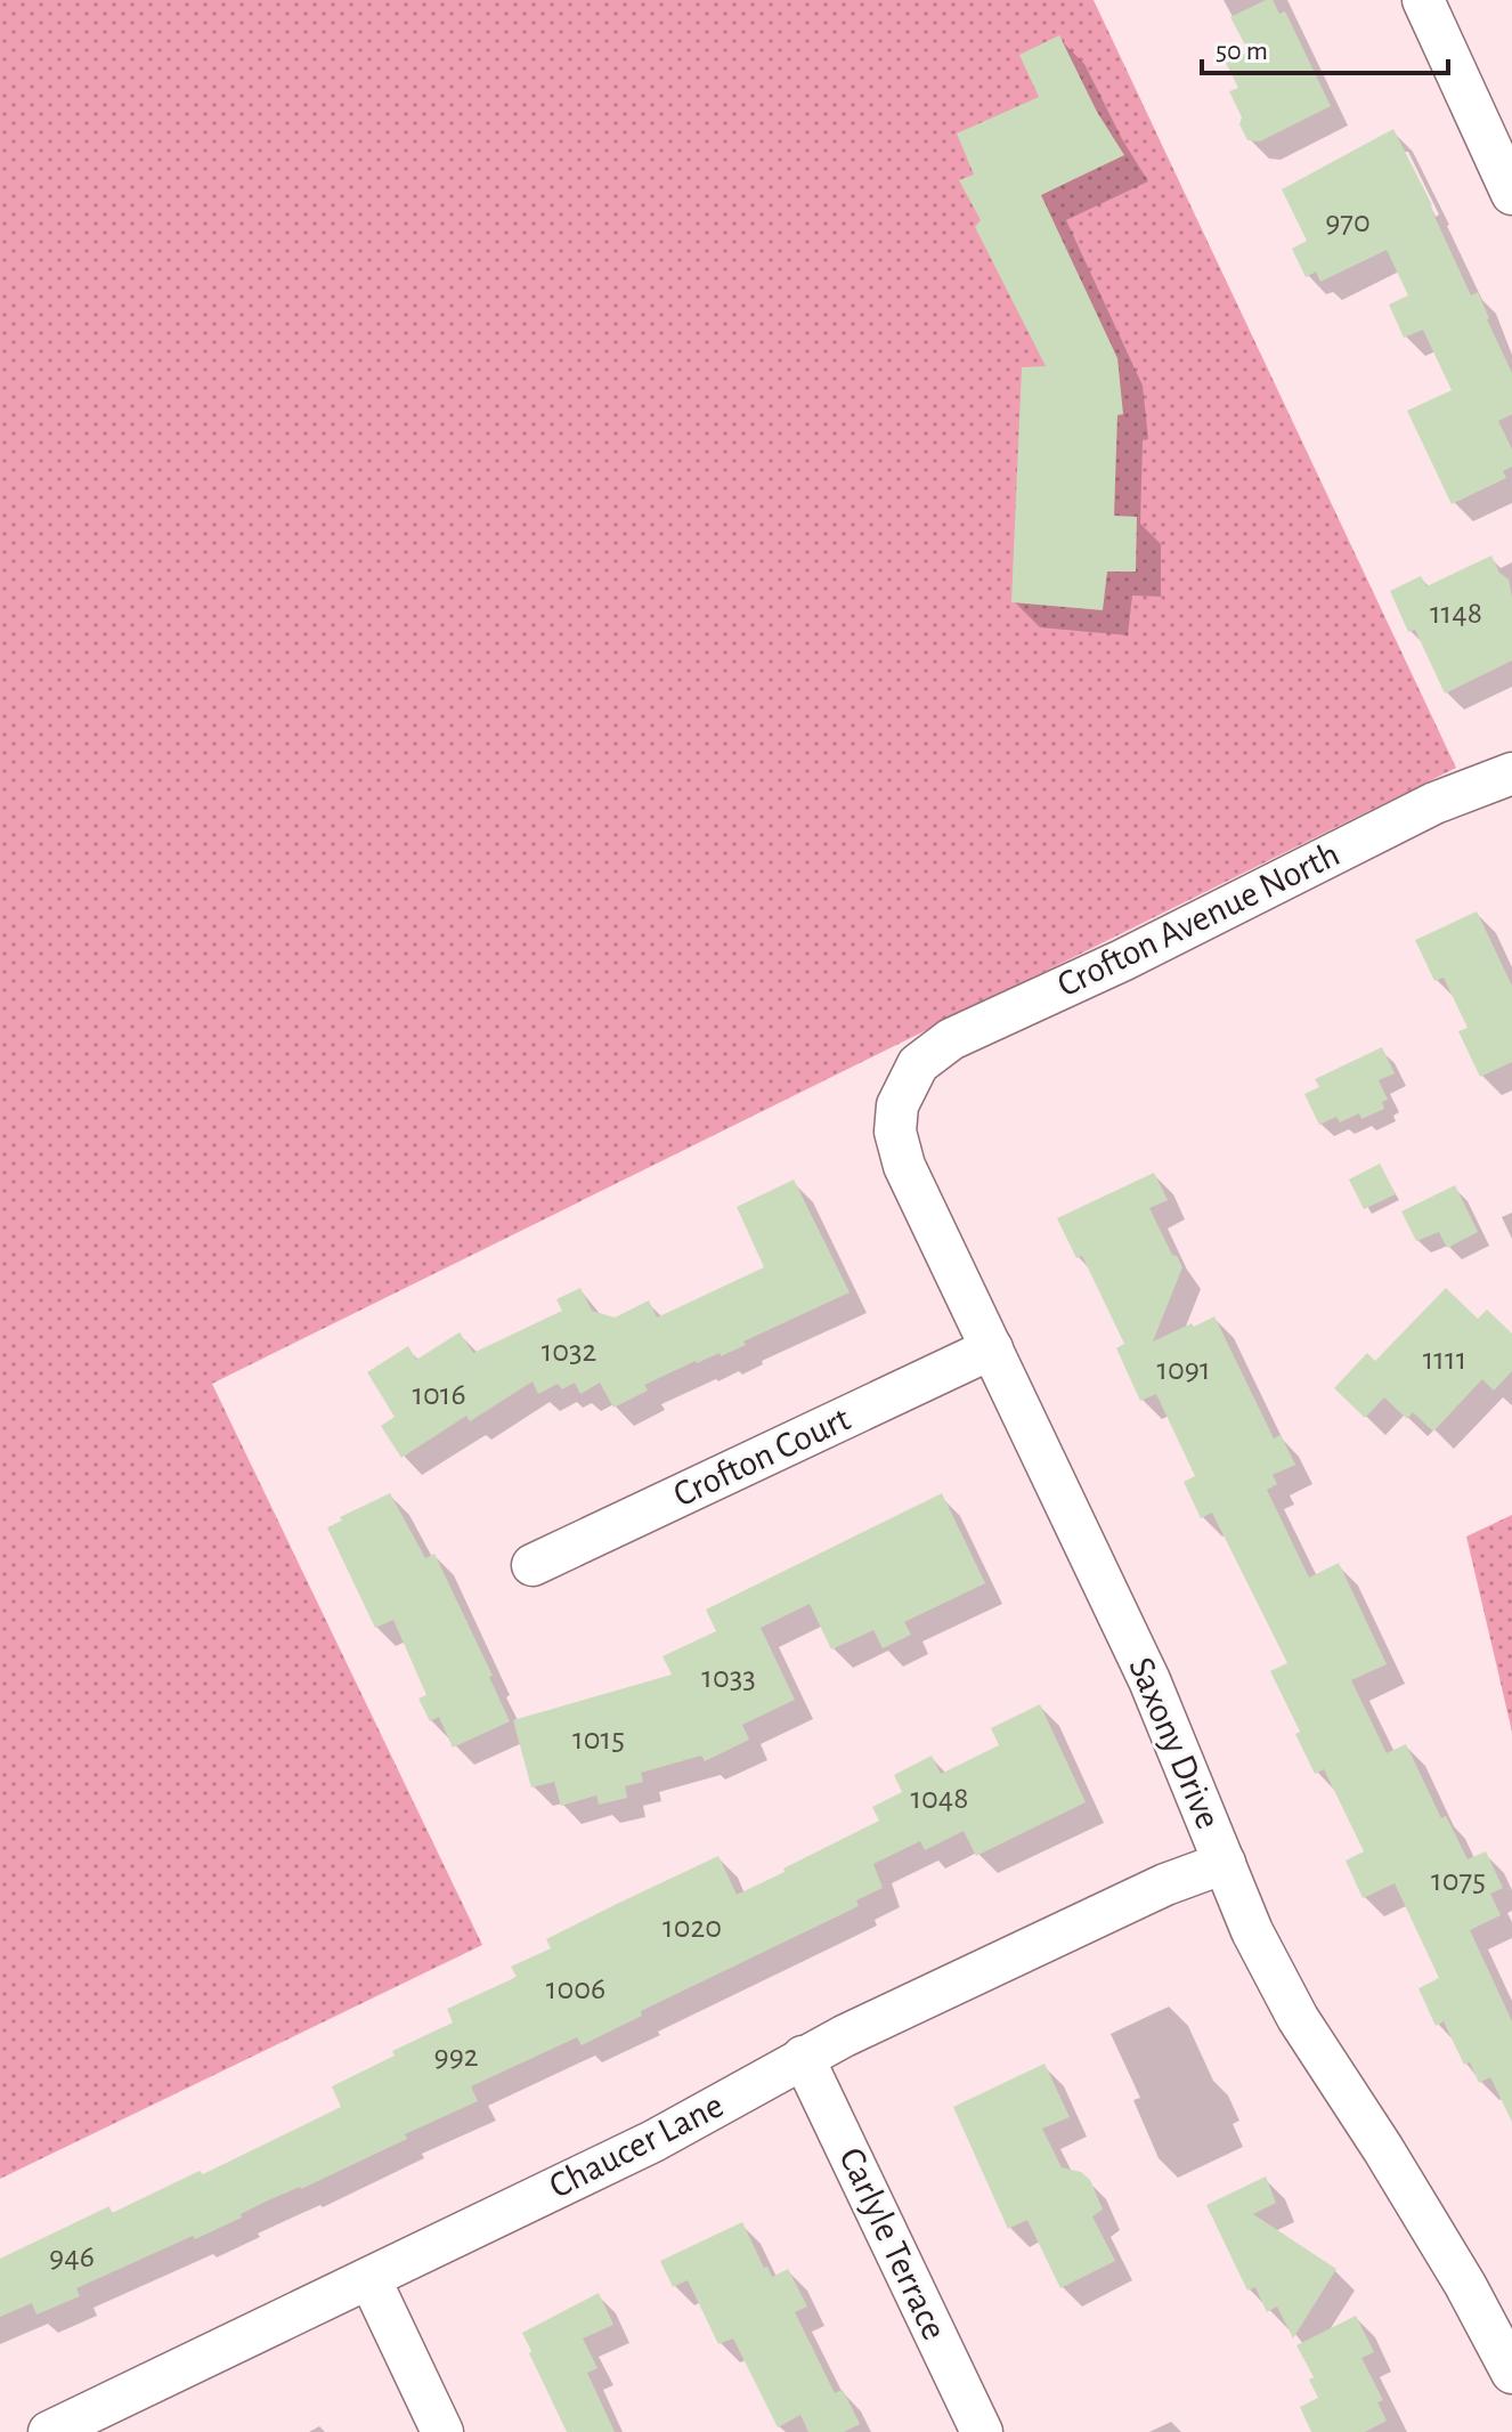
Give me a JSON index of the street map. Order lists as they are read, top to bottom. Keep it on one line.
{"streets":{"street":["Crofton Avenue North","Crofton Court","Saxony Drive","Chaucer Lane","Carlyle Terrace"]},"crossings":[["Crofton Avenue North","Saxony Drive"],["Crofton Court","Saxony Drive"],["Saxony Drive","Chaucer Lane"],["Chaucer Lane","Carlyle Terrace"]],"house_numbers":["970","1148","1032","1111","1091","1016","1033","1015","1048","1075","1020","1006","992","946"],"scale_bar":"50 m"}
